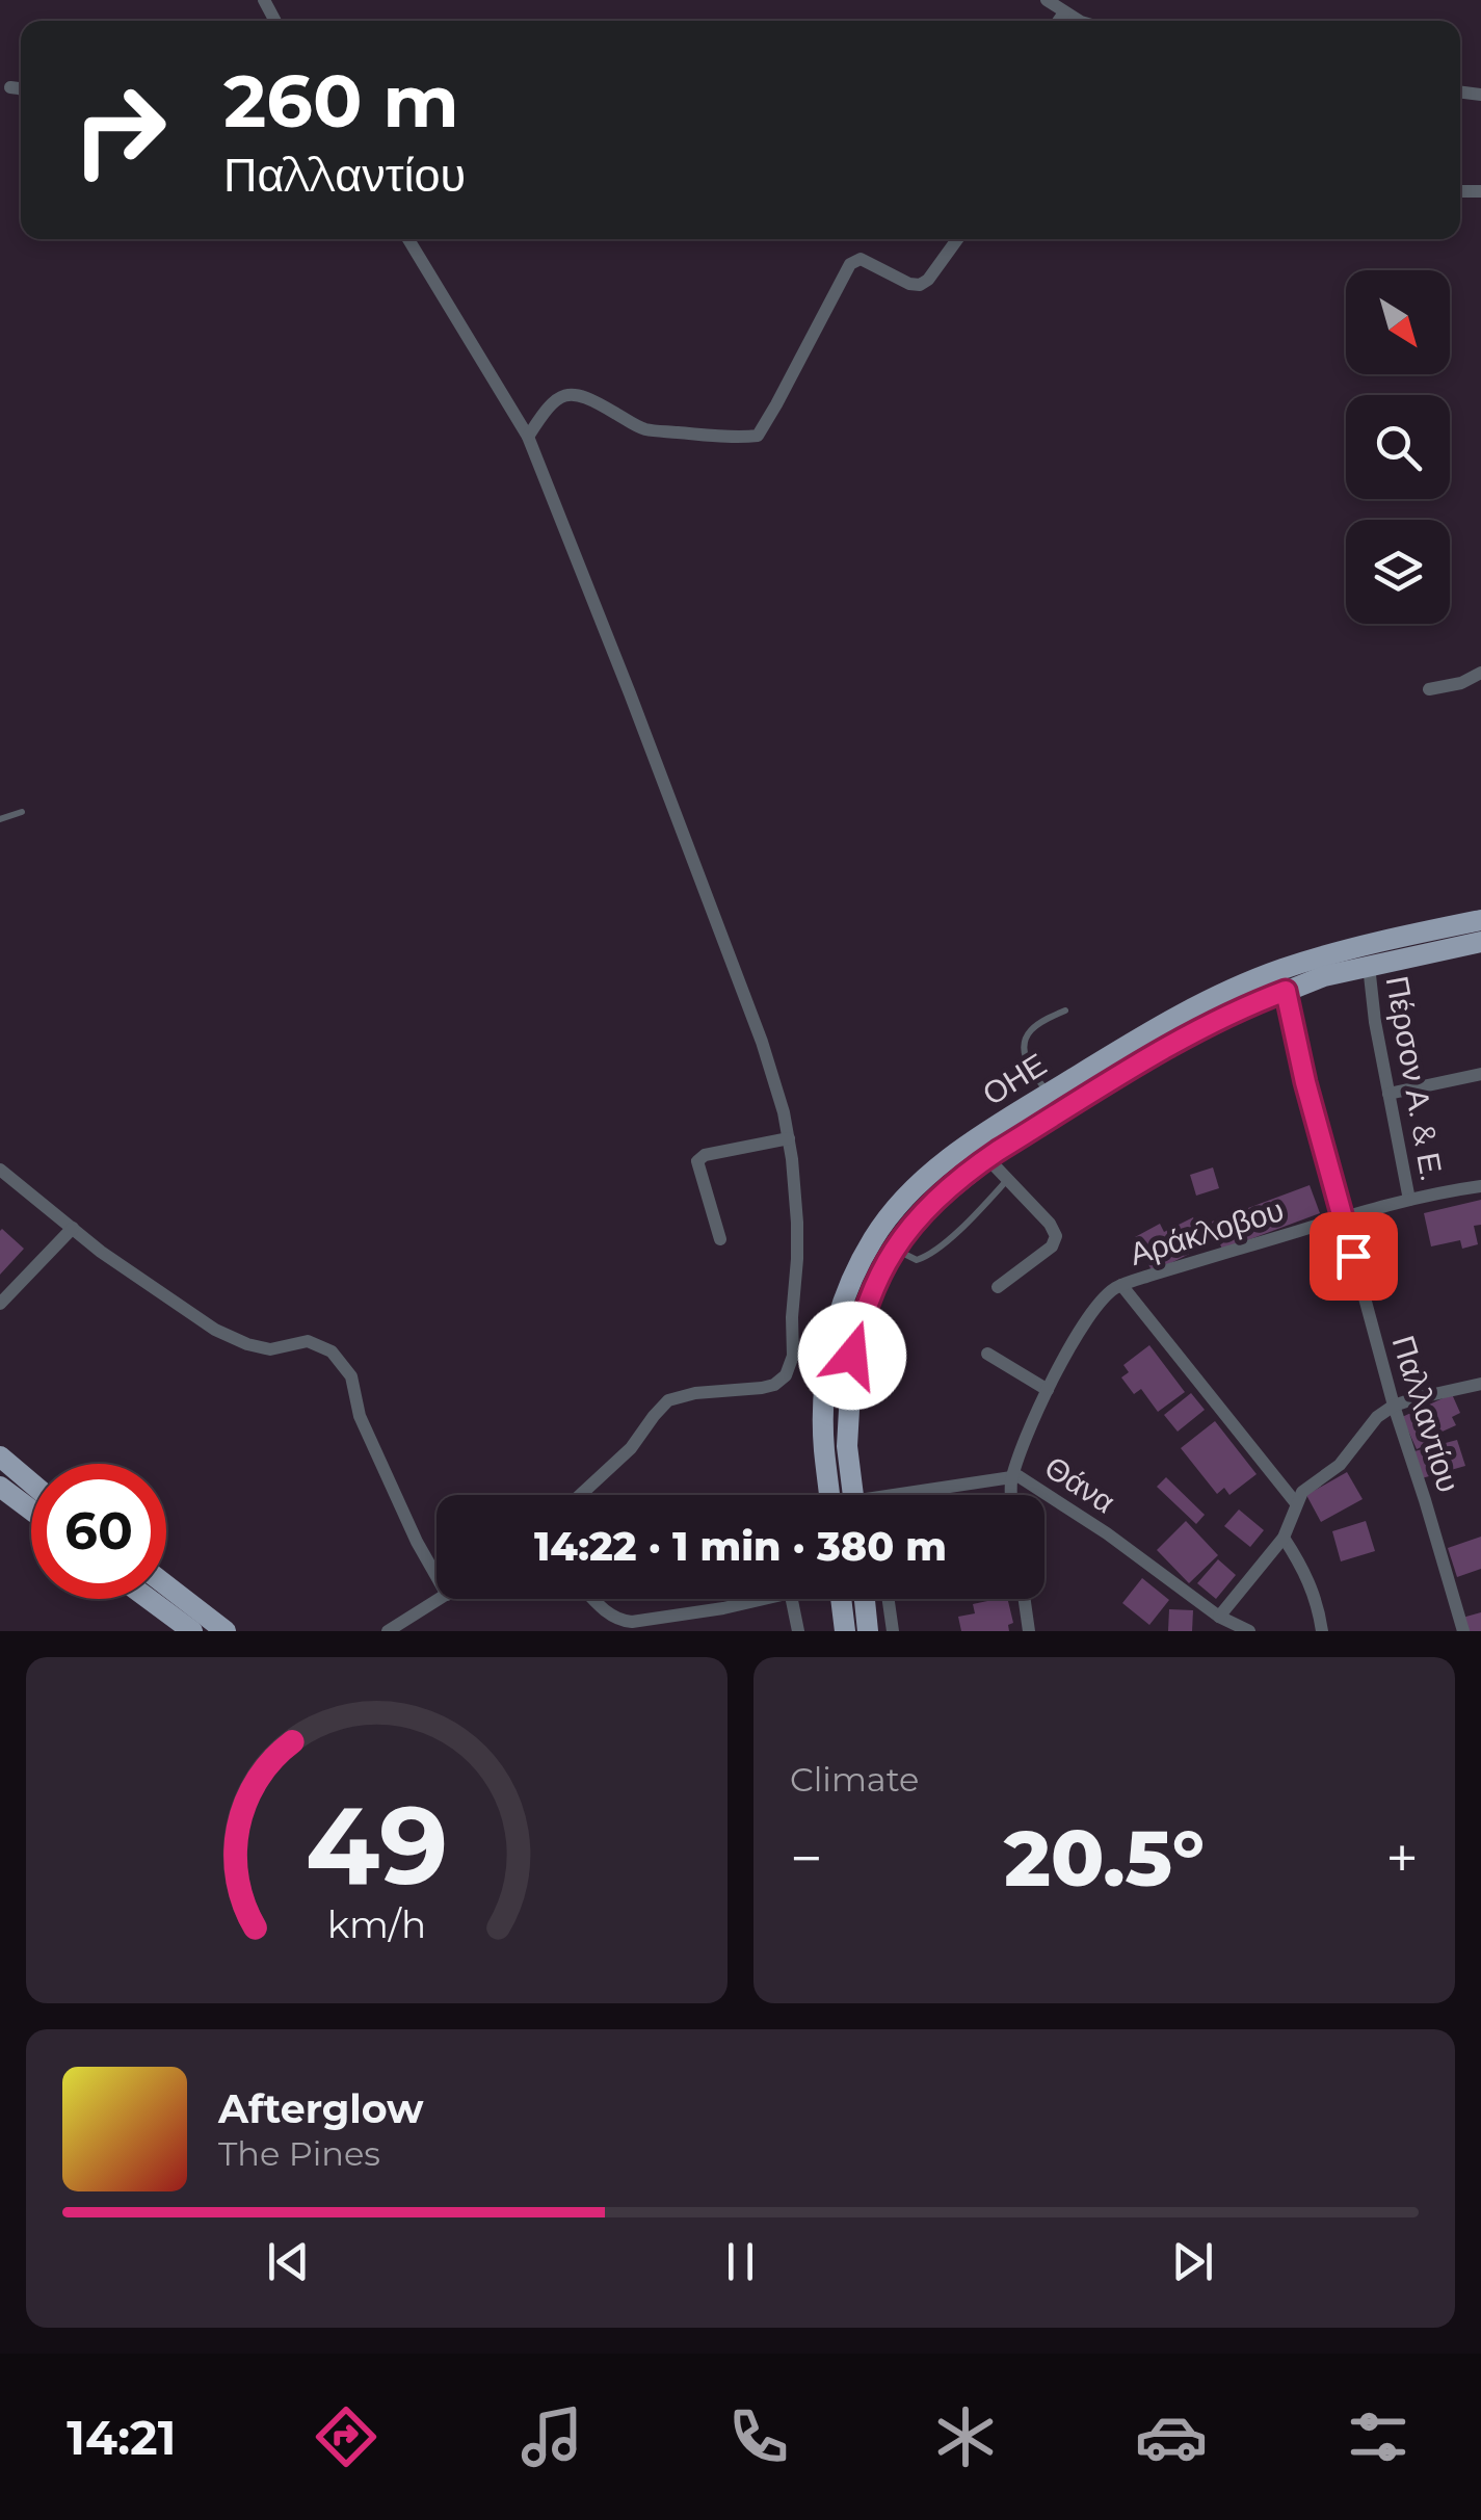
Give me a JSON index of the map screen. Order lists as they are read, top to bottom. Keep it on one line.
{"streets":{"main road":["ΟΗΕ"],"street":["Πέρσον Α. & Ε.","Αράκλοβου","Παλλαντίου","Θάνα"]},"crossings":[["Πέρσον Α. & Ε.","ΟΗΕ"],["Πέρσον Α. & Ε.","Αράκλοβου"],["ΟΗΕ","Παλλαντίου"],["Αράκλοβου","Παλλαντίου"],["Αράκλοβου","Θάνα"]],"north":"bottom right","page":{"turn":["260 m","Παλλαντίου"],"limit":"60","trip":"14:22 · 1 min · 380 m","tile":"Climate","heat":["−","20.5°","+"],"song":["Afterglow","The Pines"],"tabs":"14:21","gauge":["49","km/h"]}}
